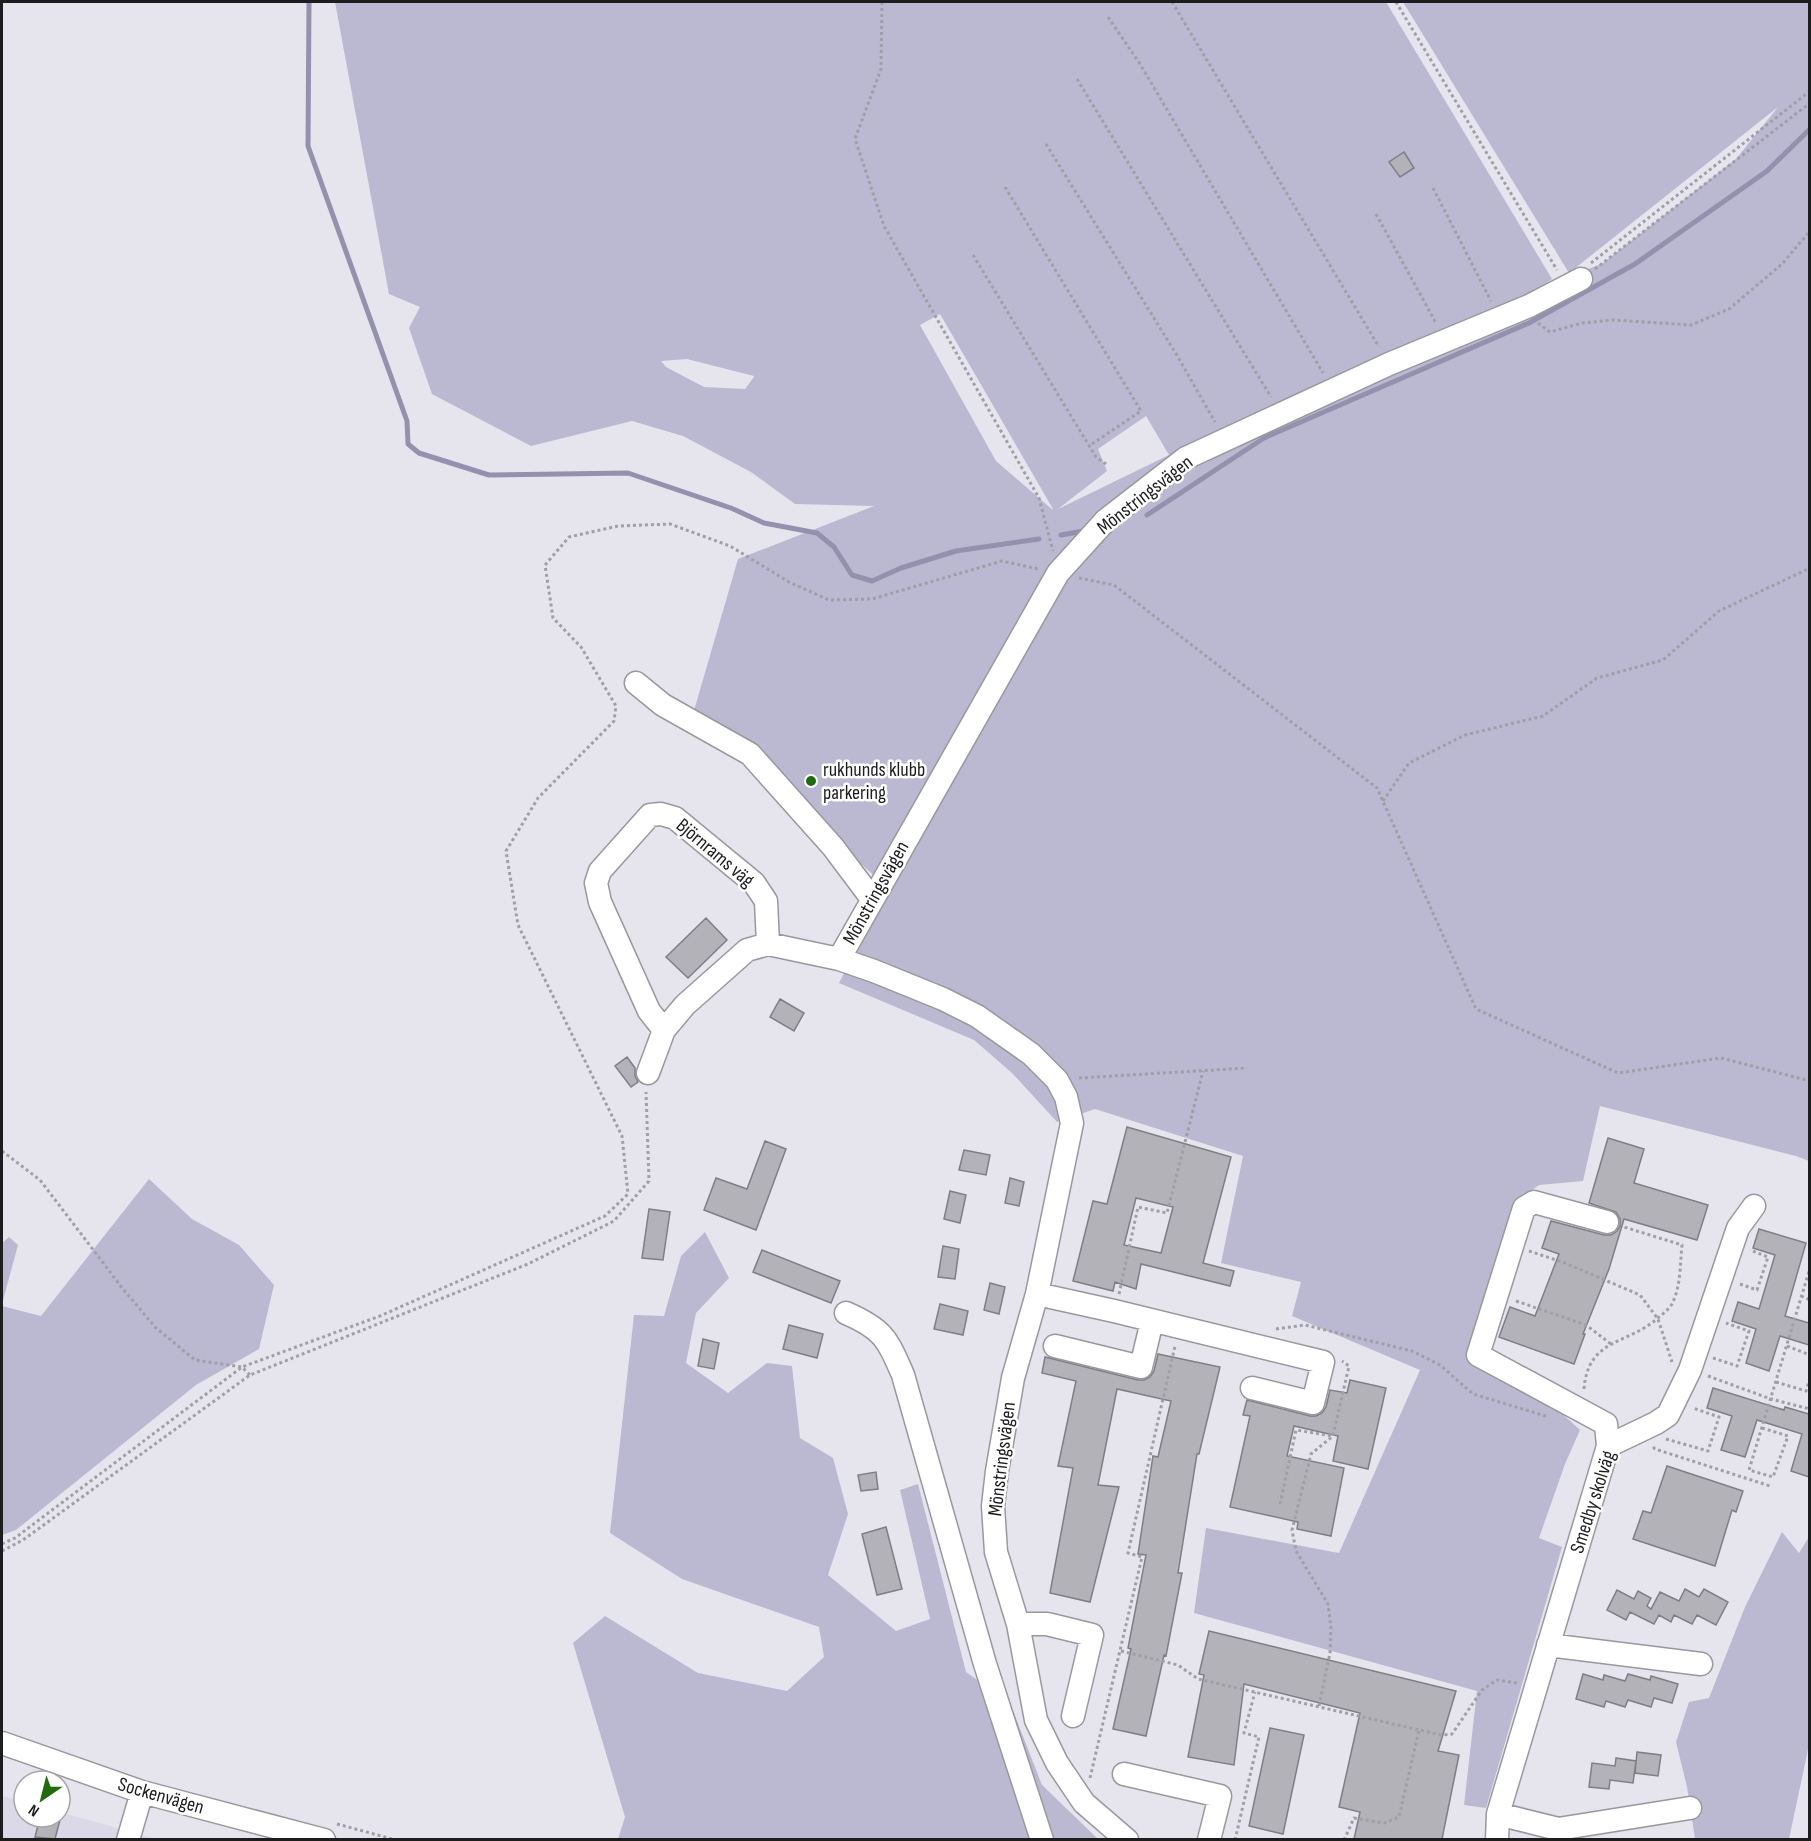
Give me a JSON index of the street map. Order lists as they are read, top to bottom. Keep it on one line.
{"streets":{"street":["Mönstringsvägen","Björnrams väg","Smedby skolväg","Sockenvägen"]},"crossings":[["Mönstringsvägen","Björnrams väg"]],"places":["rukhunds klubb parkering"],"north":"bottom left"}
